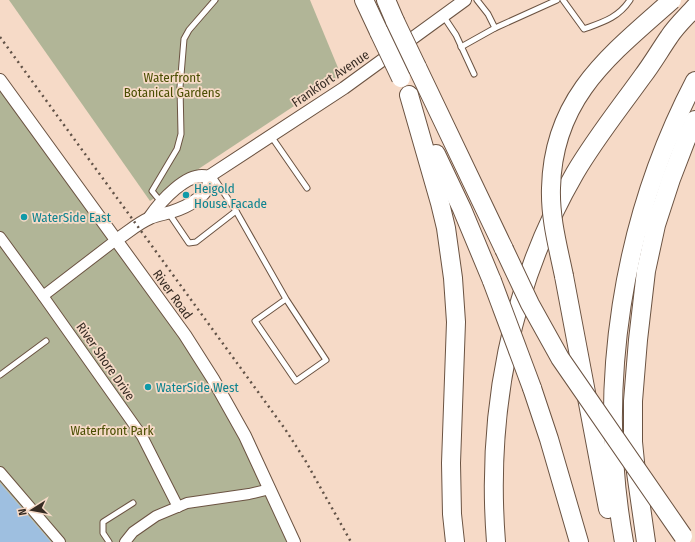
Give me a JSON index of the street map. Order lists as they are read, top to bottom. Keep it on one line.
{"streets":{"street":["Frankfort Avenue","River Road","River Shore Drive"]},"crossings":[["Frankfort Avenue","River Road"],["Frankfort Avenue","River Shore Drive"]],"parks":["Waterfront Botanical Gardens","Waterfront Park"],"places":["Heigold House Facade","WaterSide East","WaterSide West"],"north":"left"}
